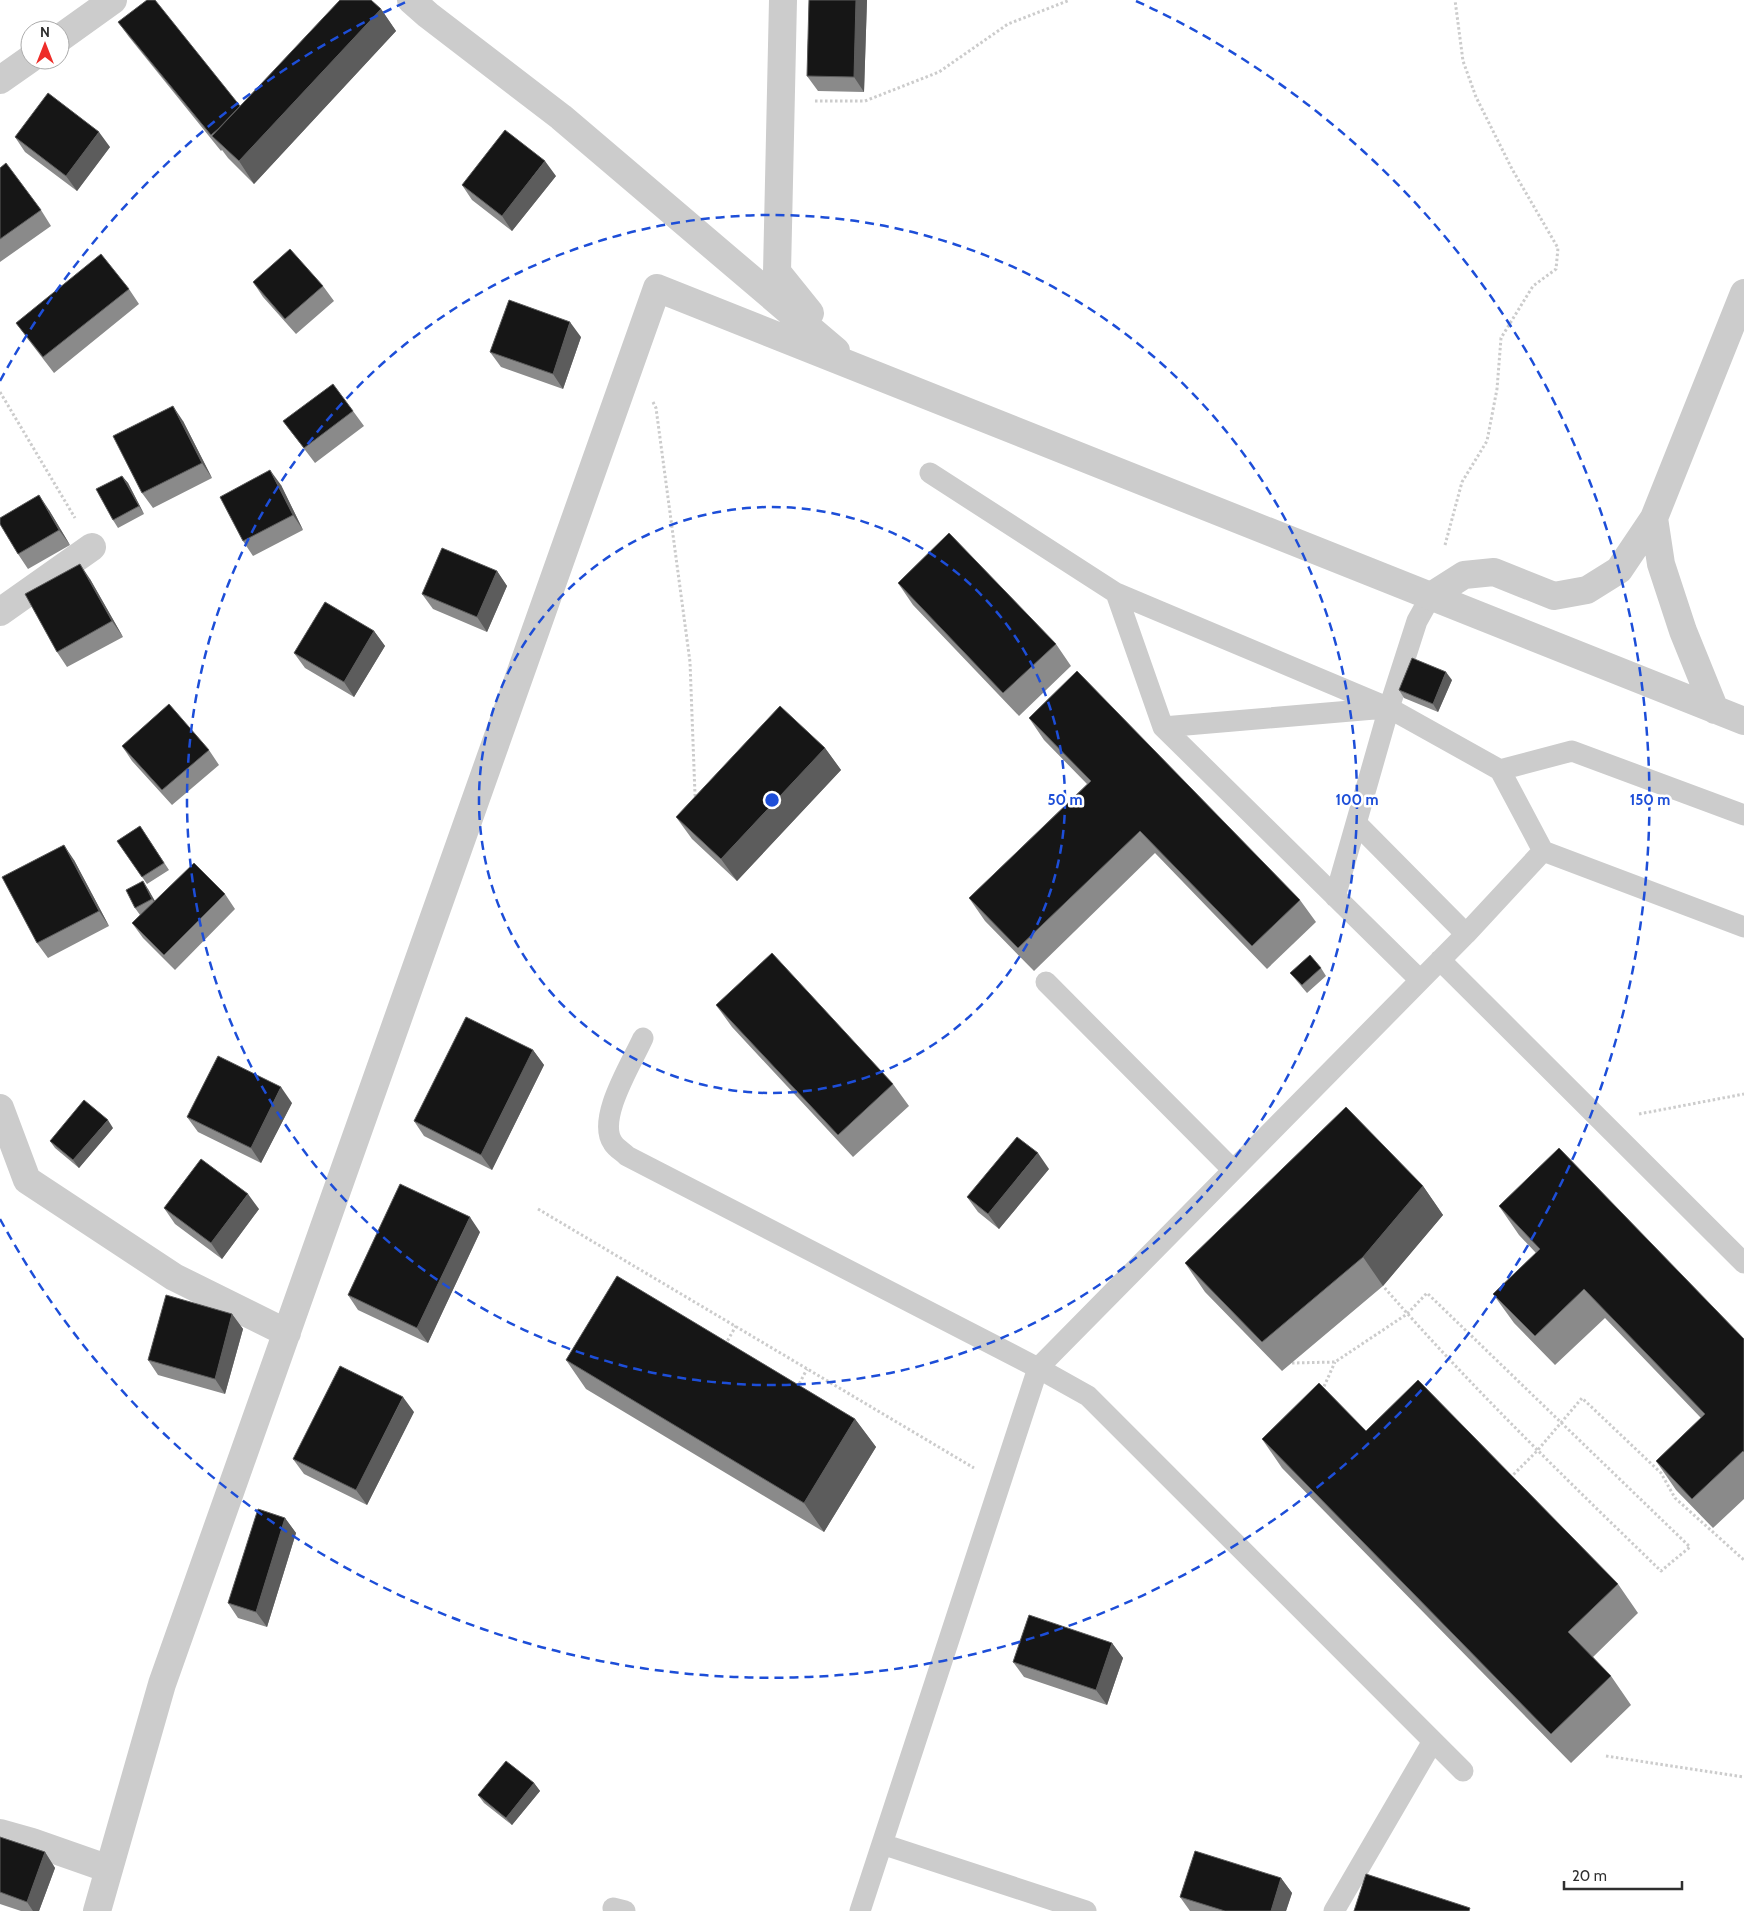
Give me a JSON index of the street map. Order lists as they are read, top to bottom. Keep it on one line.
{"scale_bar":"20 m","north":"top","rings":["50 m","100 m","150 m"]}
